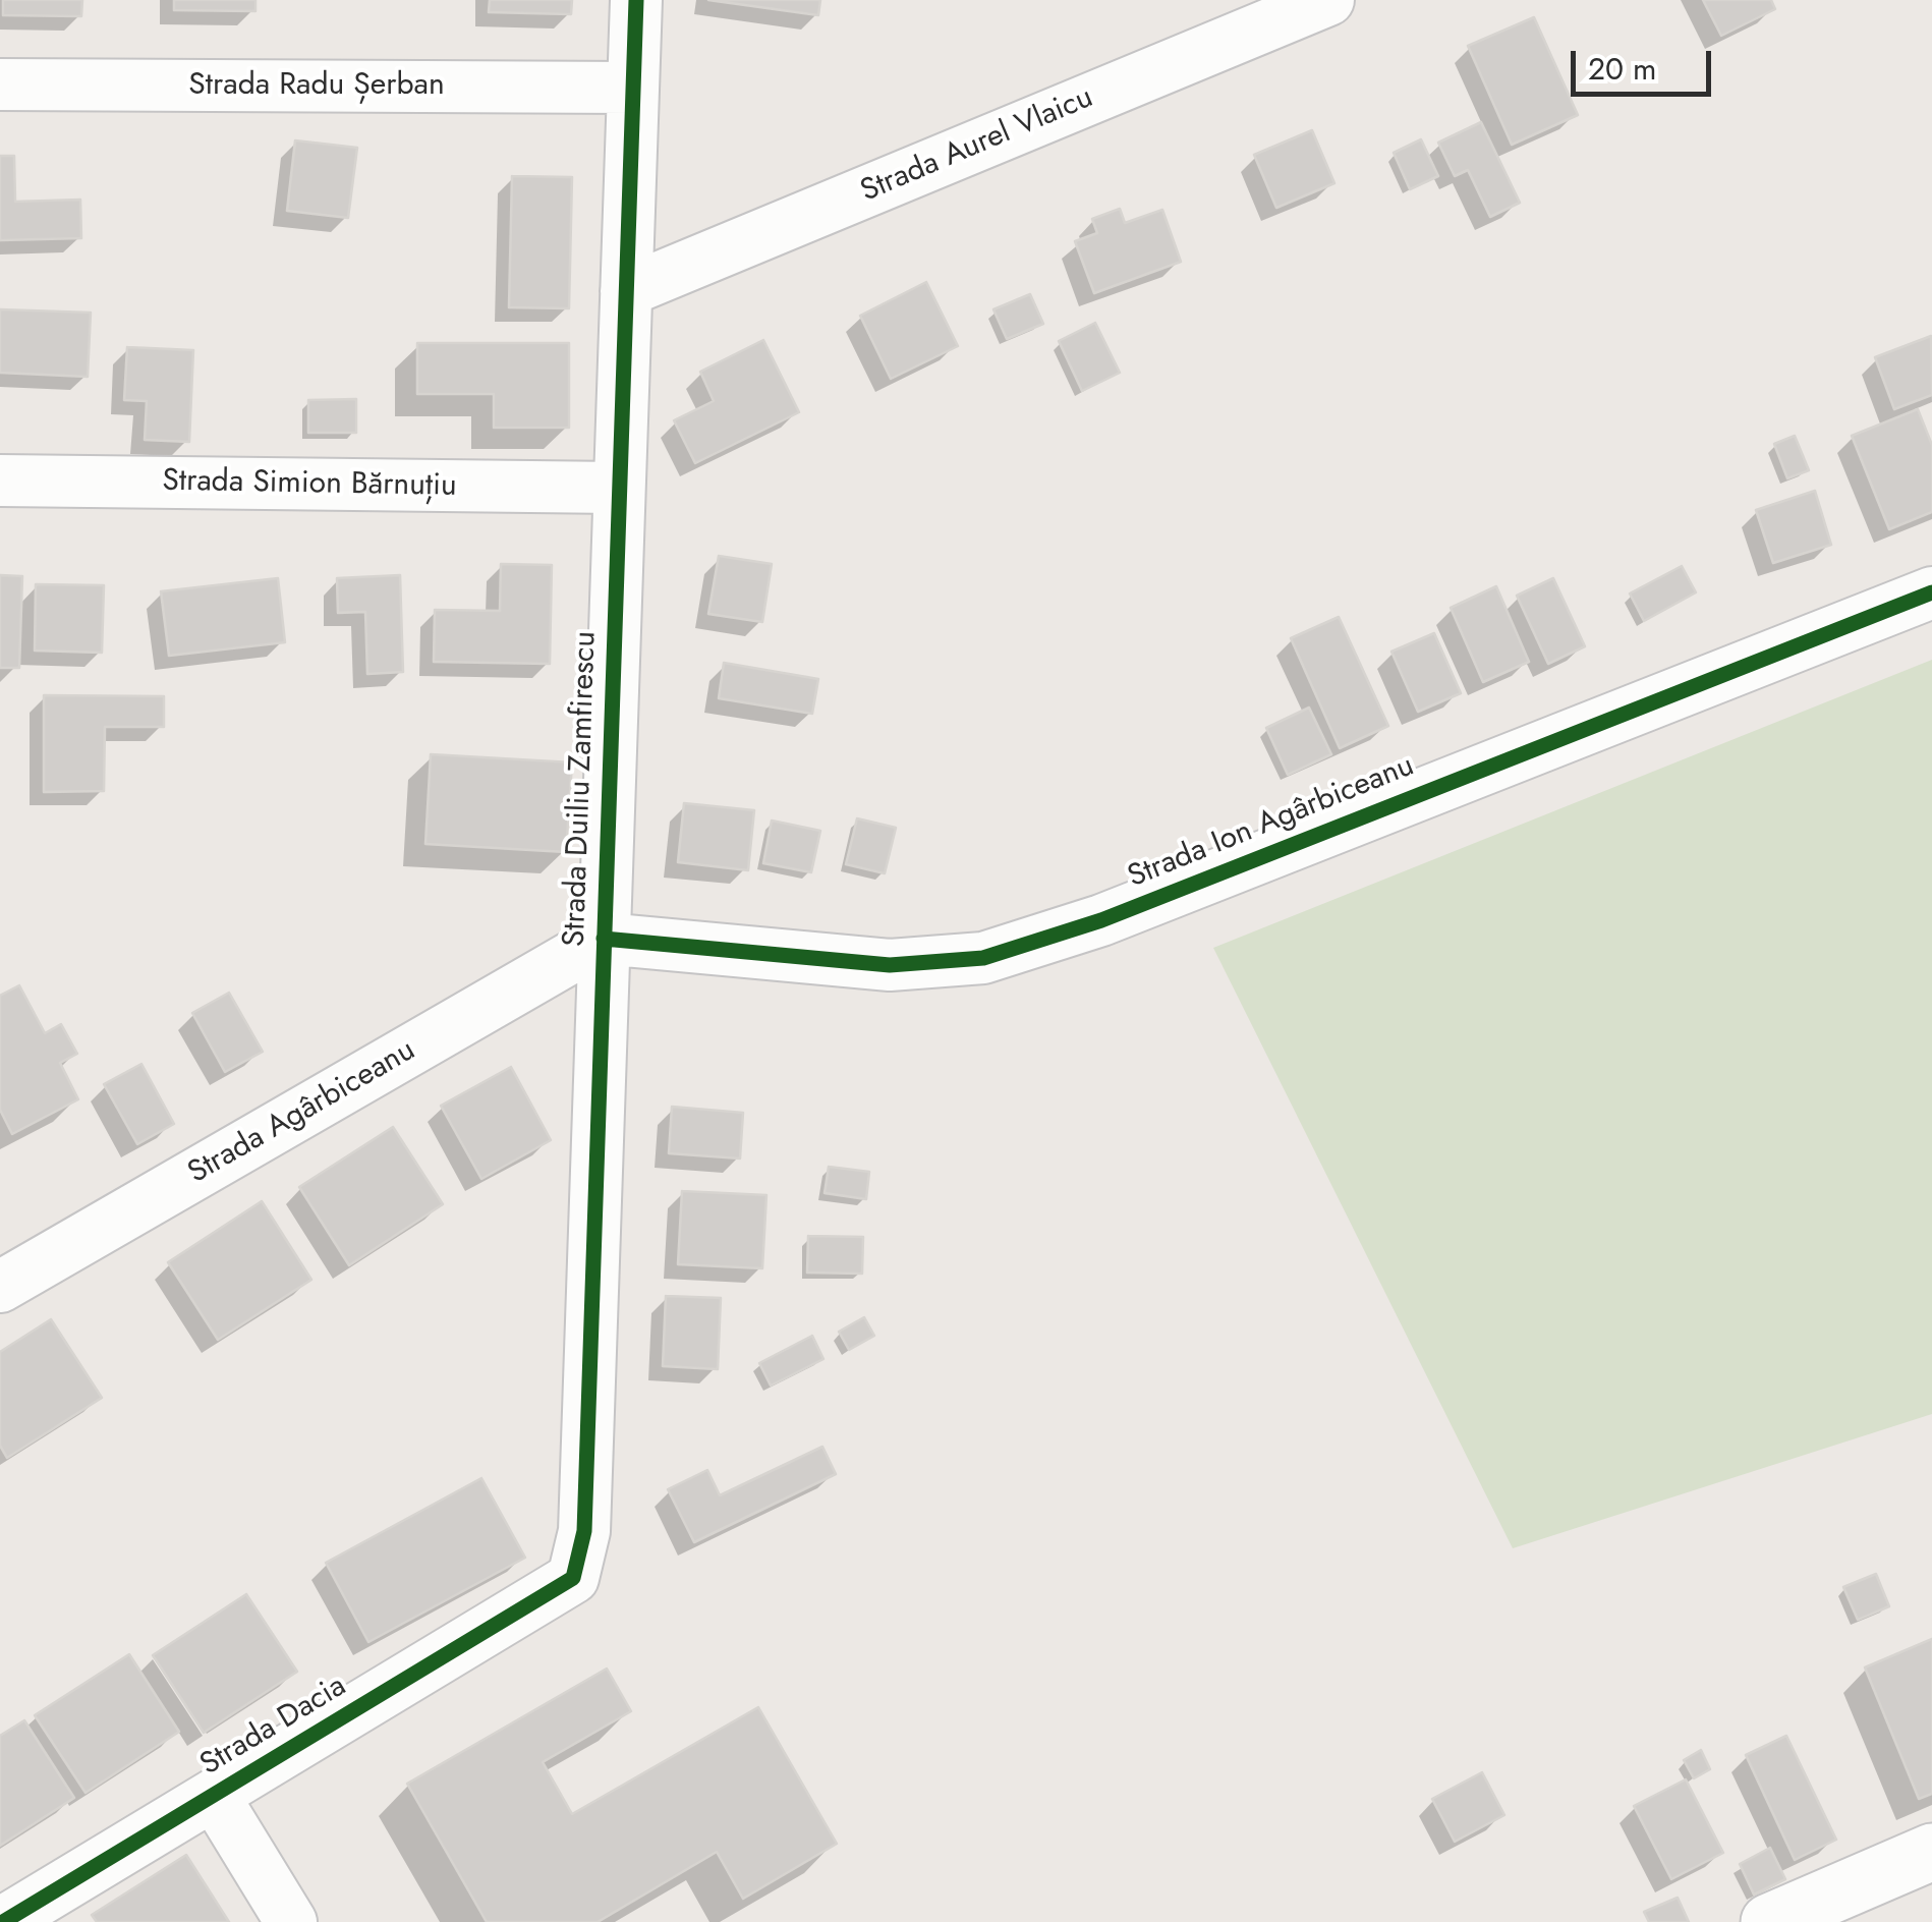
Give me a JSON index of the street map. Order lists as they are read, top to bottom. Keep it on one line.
{"streets":{"street":["Strada Radu Șerban","Strada Aurel Vlaicu","Strada Simion Bărnuțiu","Strada Duiliu Zamfirescu","Strada Ion Agârbiceanu","Strada Agârbiceanu","Strada Dacia"]},"crossings":[["Strada Radu Șerban","Strada Duiliu Zamfirescu"],["Strada Aurel Vlaicu","Strada Duiliu Zamfirescu"],["Strada Simion Bărnuțiu","Strada Duiliu Zamfirescu"],["Strada Duiliu Zamfirescu","Strada Ion Agârbiceanu"],["Strada Duiliu Zamfirescu","Strada Agârbiceanu"],["Strada Duiliu Zamfirescu","Strada Dacia"],["Strada Ion Agârbiceanu","Strada Agârbiceanu"]],"scale_bar":"20 m"}
